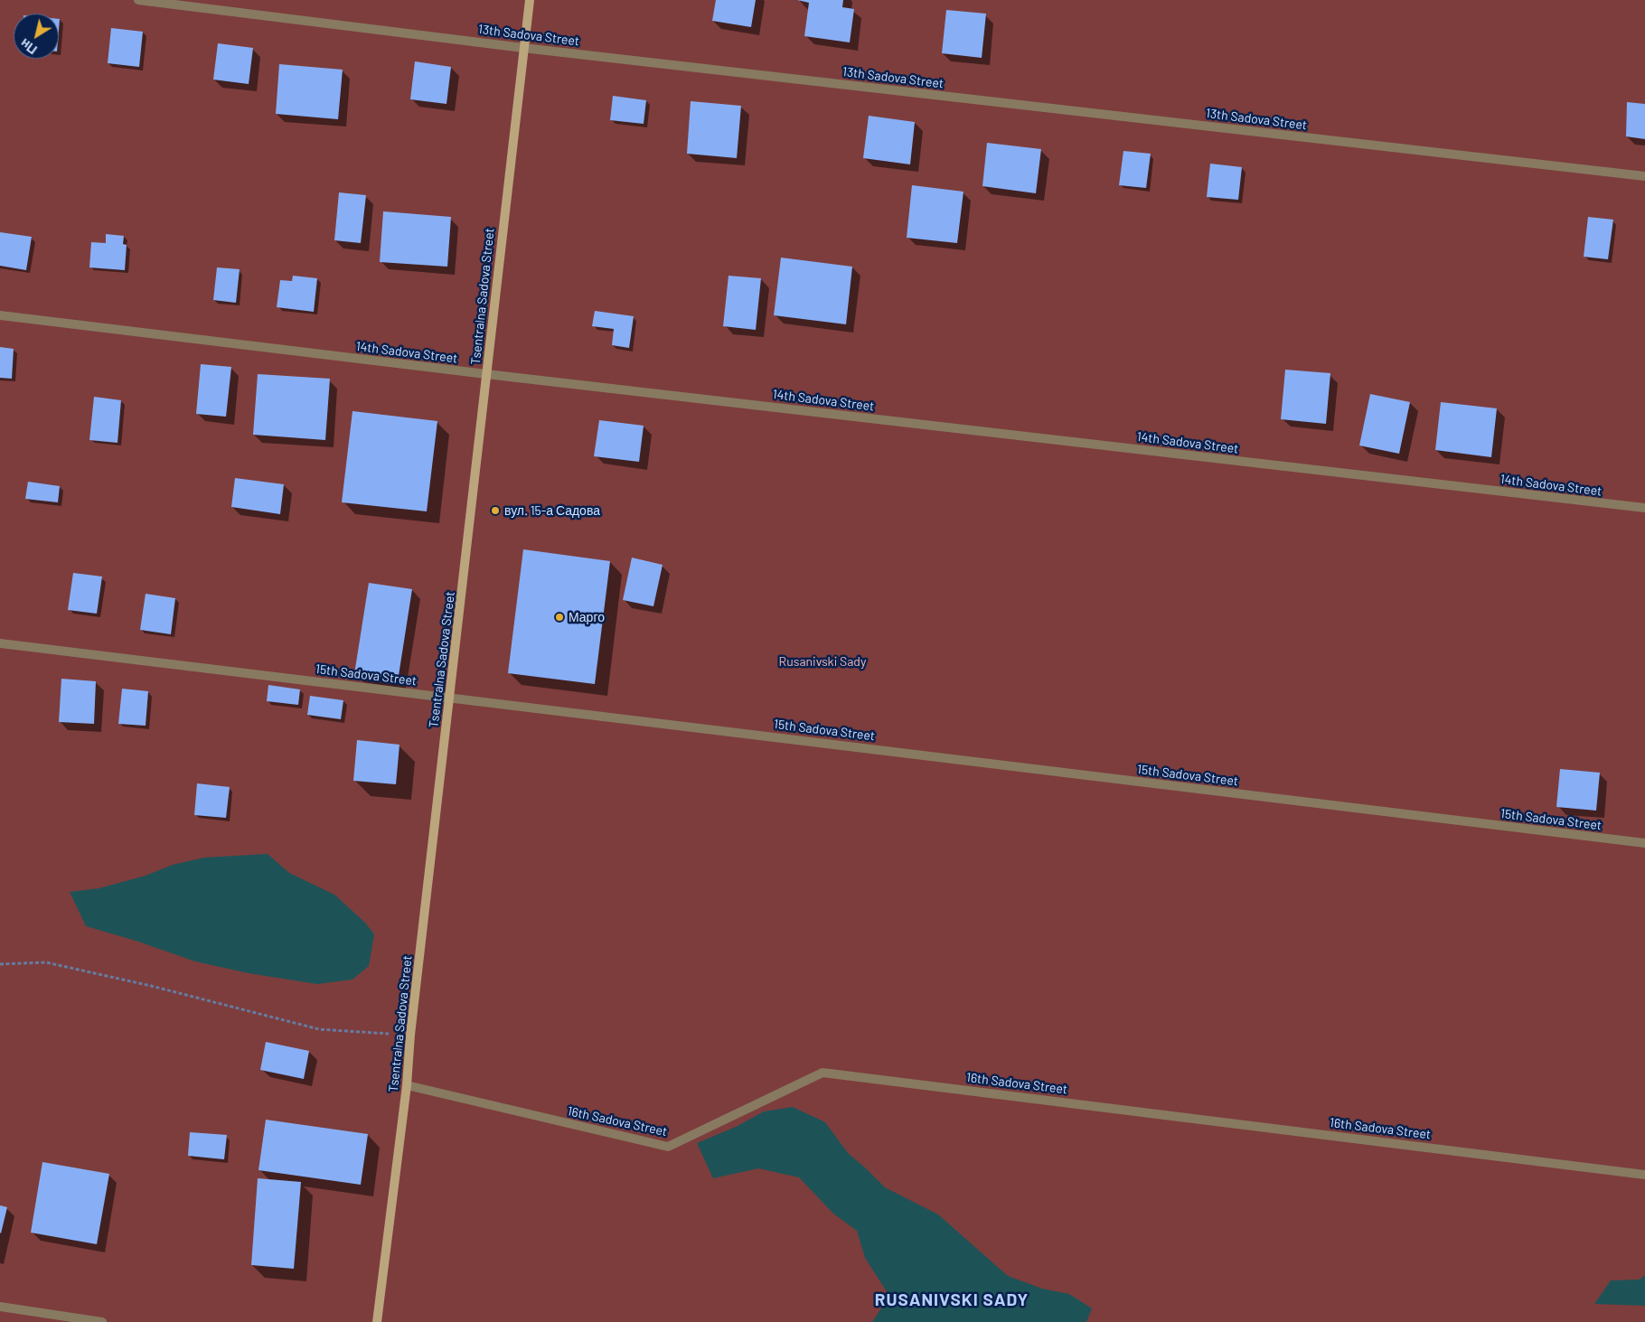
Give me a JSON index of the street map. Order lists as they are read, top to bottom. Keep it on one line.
{"streets":{"main road":["Tsentralna Sadova Street"],"street":["13th Sadova Street","14th Sadova Street","15th Sadova Street","16th Sadova Street"]},"crossings":[["13th Sadova Street","Tsentralna Sadova Street"],["Tsentralna Sadova Street","14th Sadova Street"],["Tsentralna Sadova Street","15th Sadova Street"],["Tsentralna Sadova Street","16th Sadova Street"]],"districts":["RUSANIVSKI SADY"],"parks":["Rusanivski Sady"],"places":["вул. 15-а Садова","Марго"],"north":"bottom left"}
